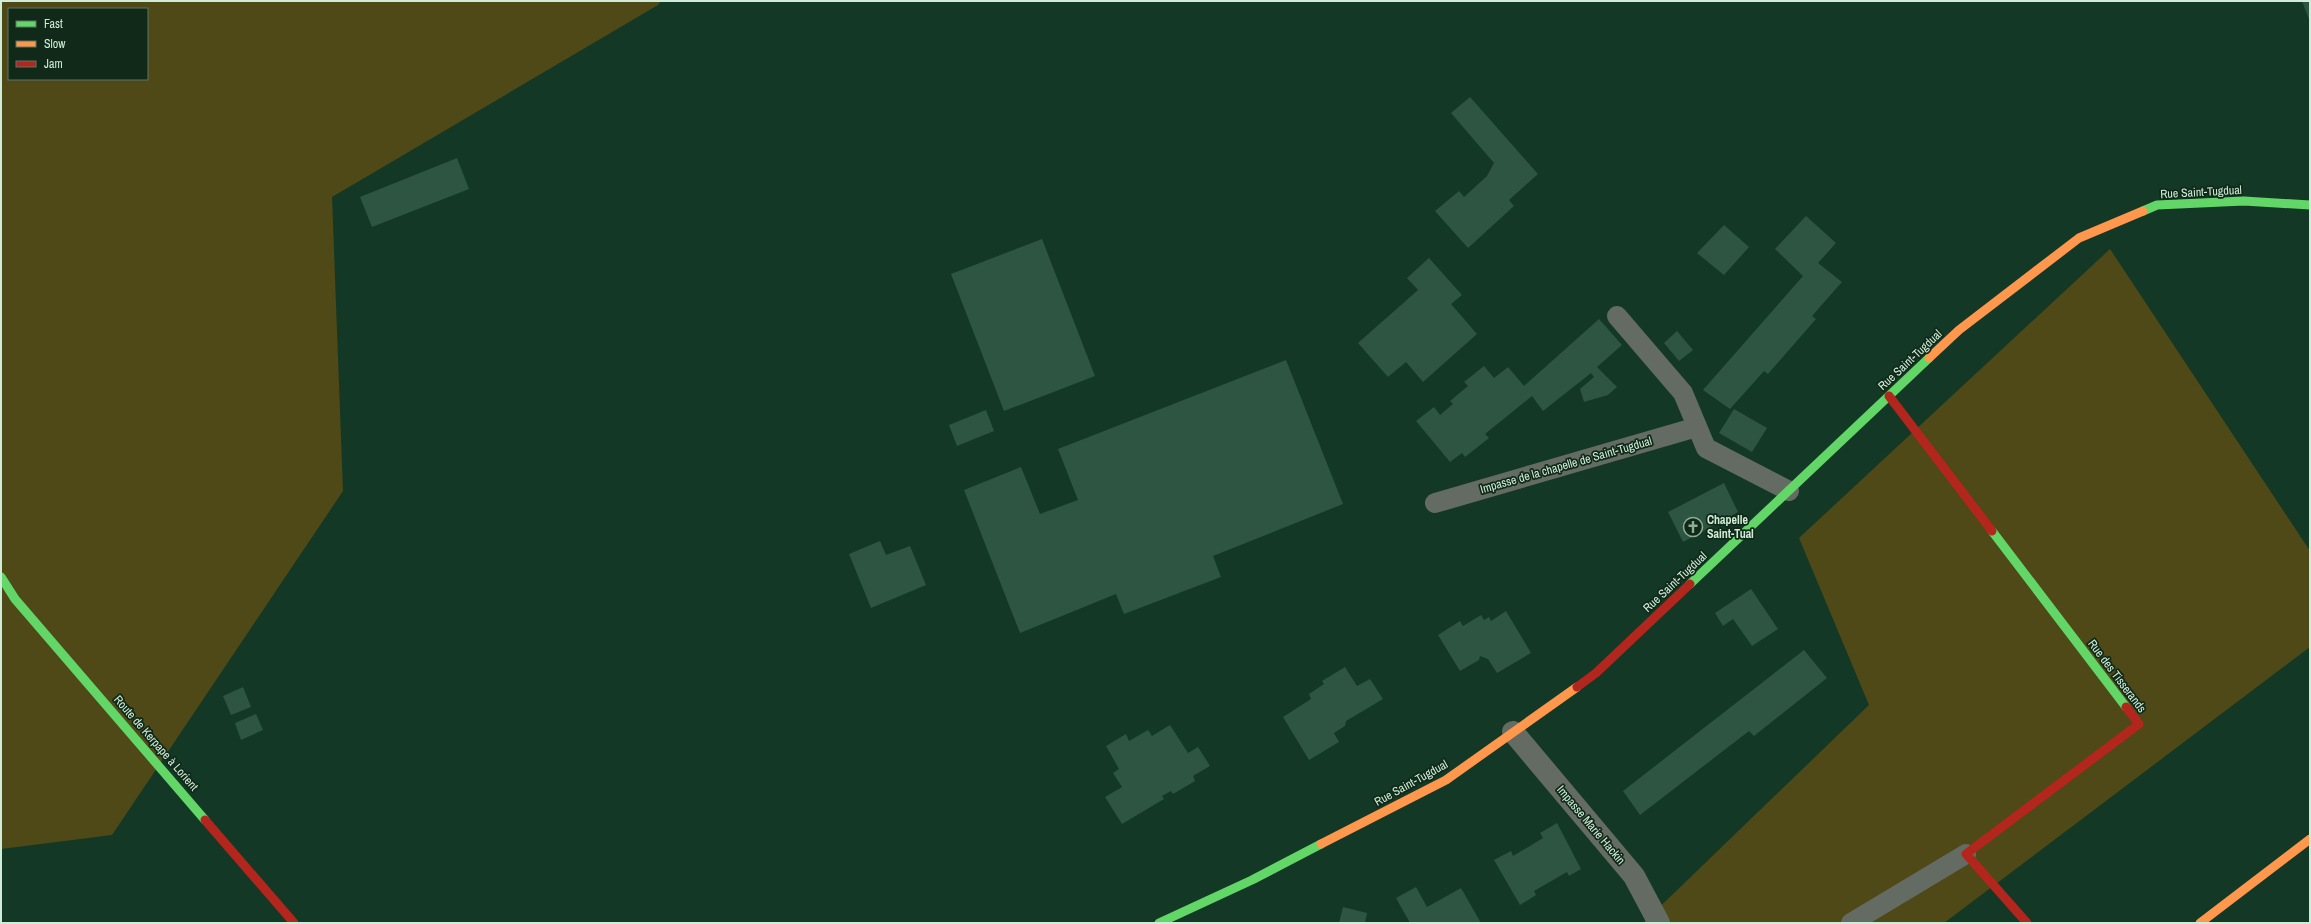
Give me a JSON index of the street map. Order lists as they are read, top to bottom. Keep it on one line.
{"streets":{"street":["Rue Saint-Tugdual","Rue des Tisserands","Route de Kerpape à Lorient","Impasse Marie Hackin"],"lane":["Impasse de la chapelle de Saint-Tugdual"]},"crossings":[["Rue Saint-Tugdual","Rue des Tisserands"],["Rue Saint-Tugdual","Impasse Marie Hackin"]],"places":{"church":["Chapelle Saint-Tual"]},"legend":["Fast","Slow","Jam"]}
